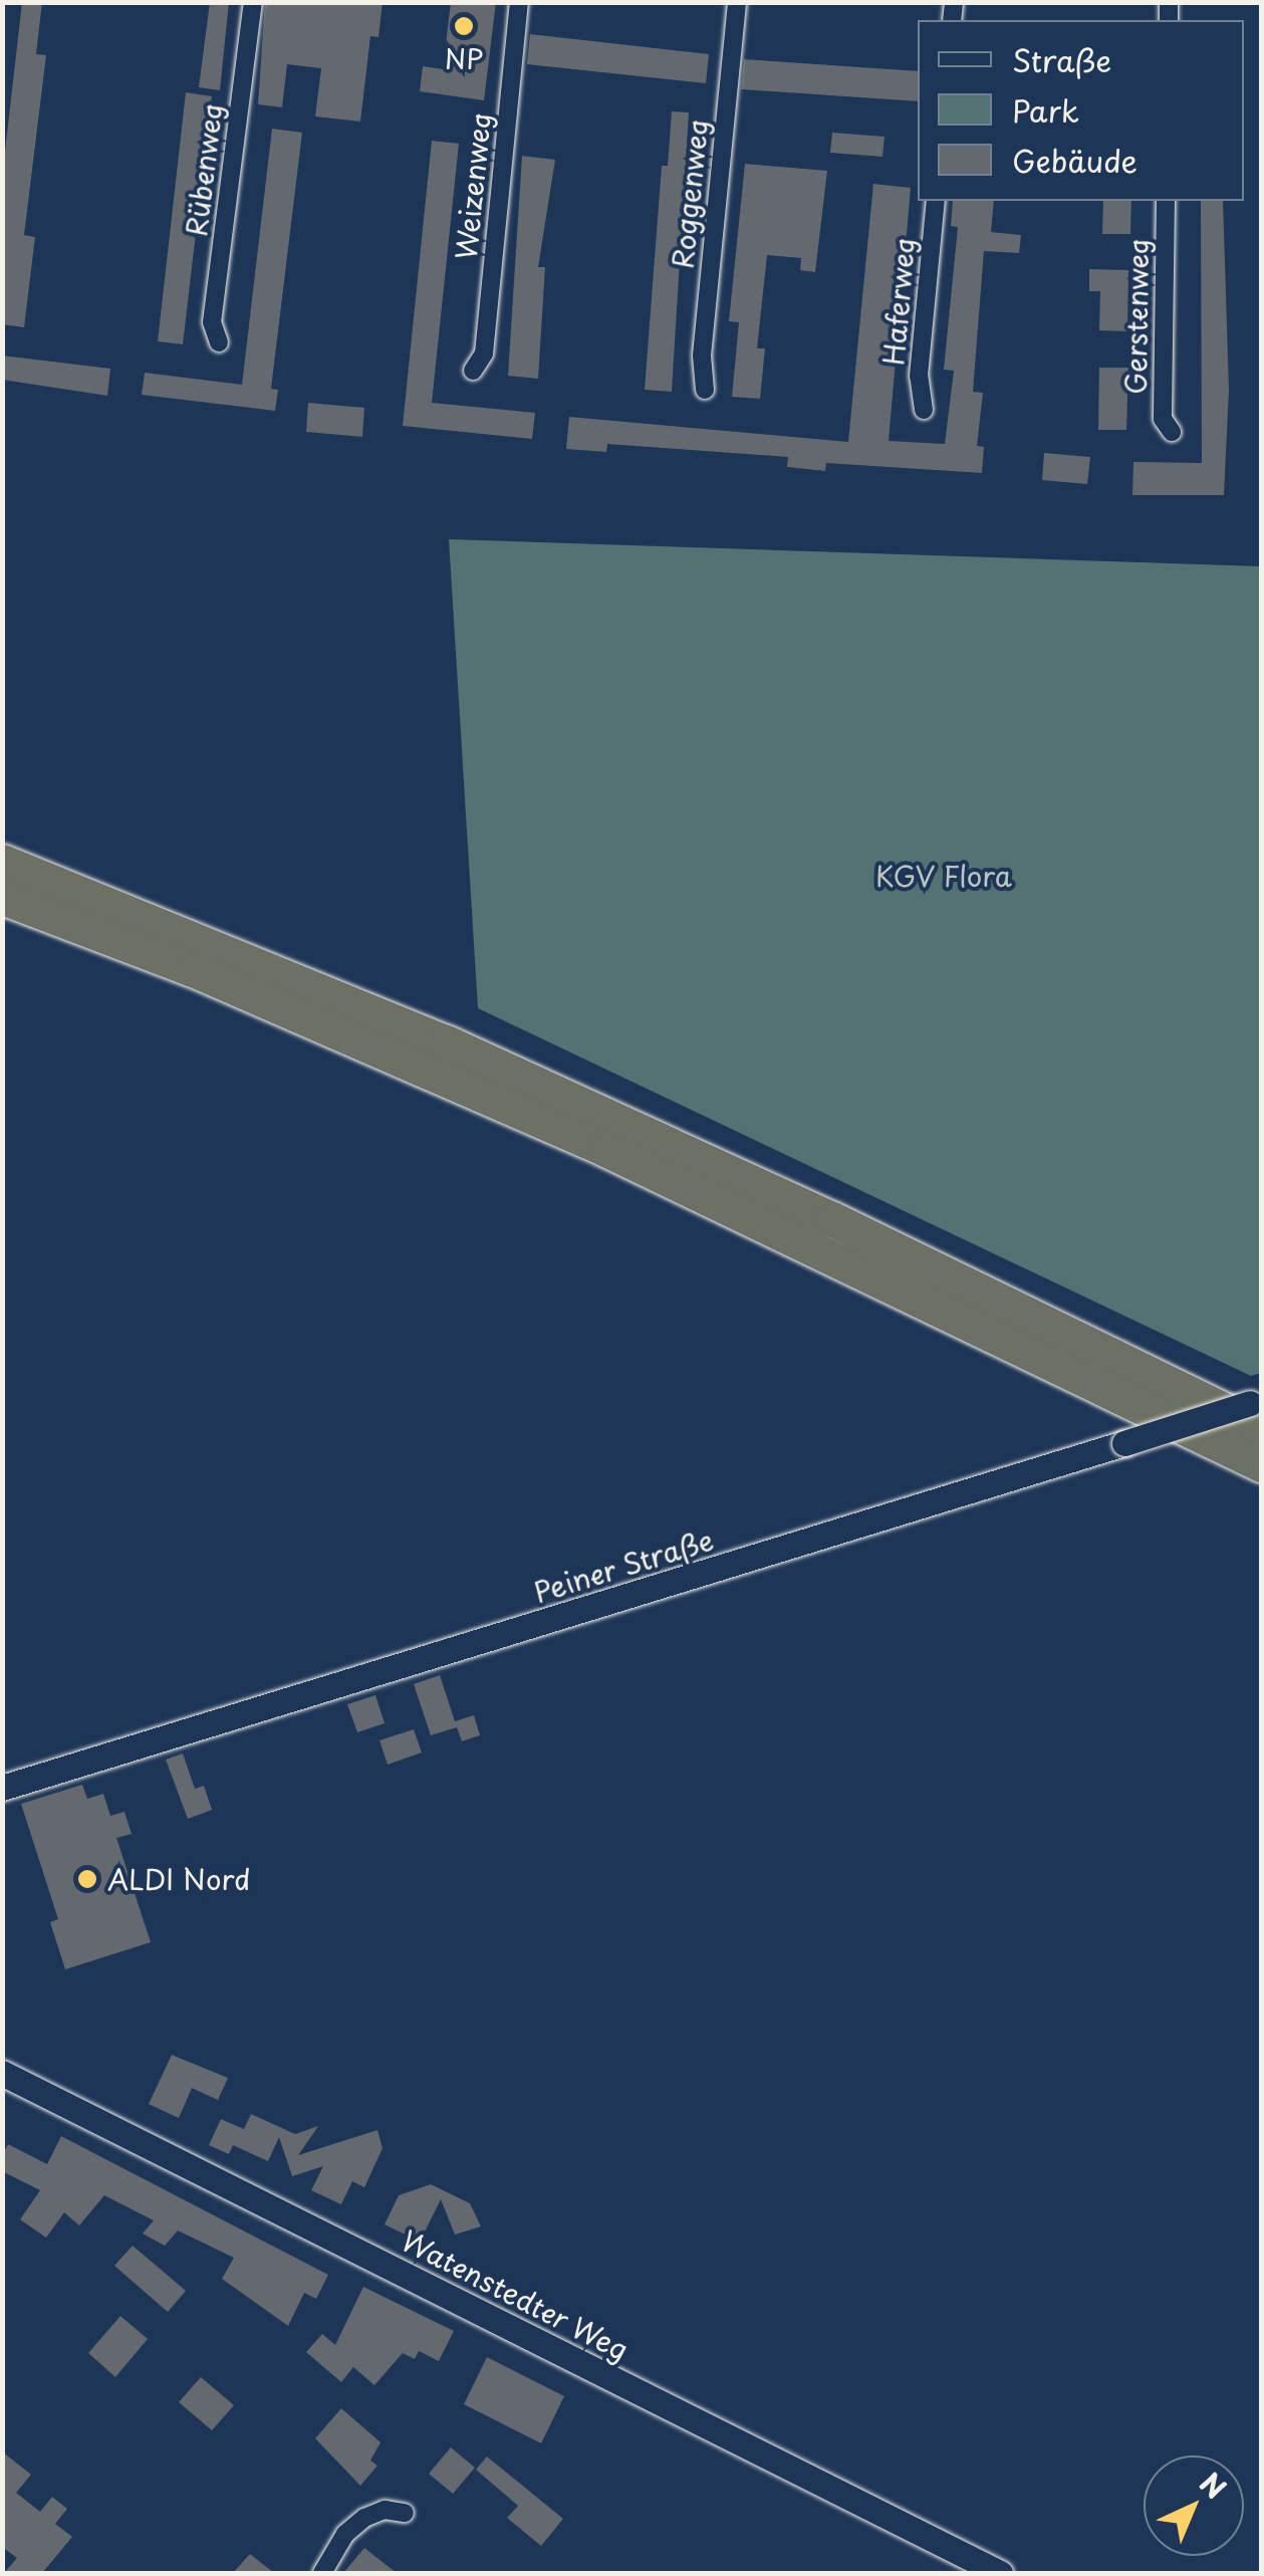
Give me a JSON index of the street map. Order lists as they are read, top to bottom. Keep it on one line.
{"streets":{"street":["Rübenweg","Weizenweg","Roggenweg","Haferweg","Gerstenweg","Peiner Straße","Watenstedter Weg"]},"parks":["KGV Flora"],"places":["NP","ALDI Nord"],"legend":["Straße","Park","Gebäude"],"north":"top right"}
